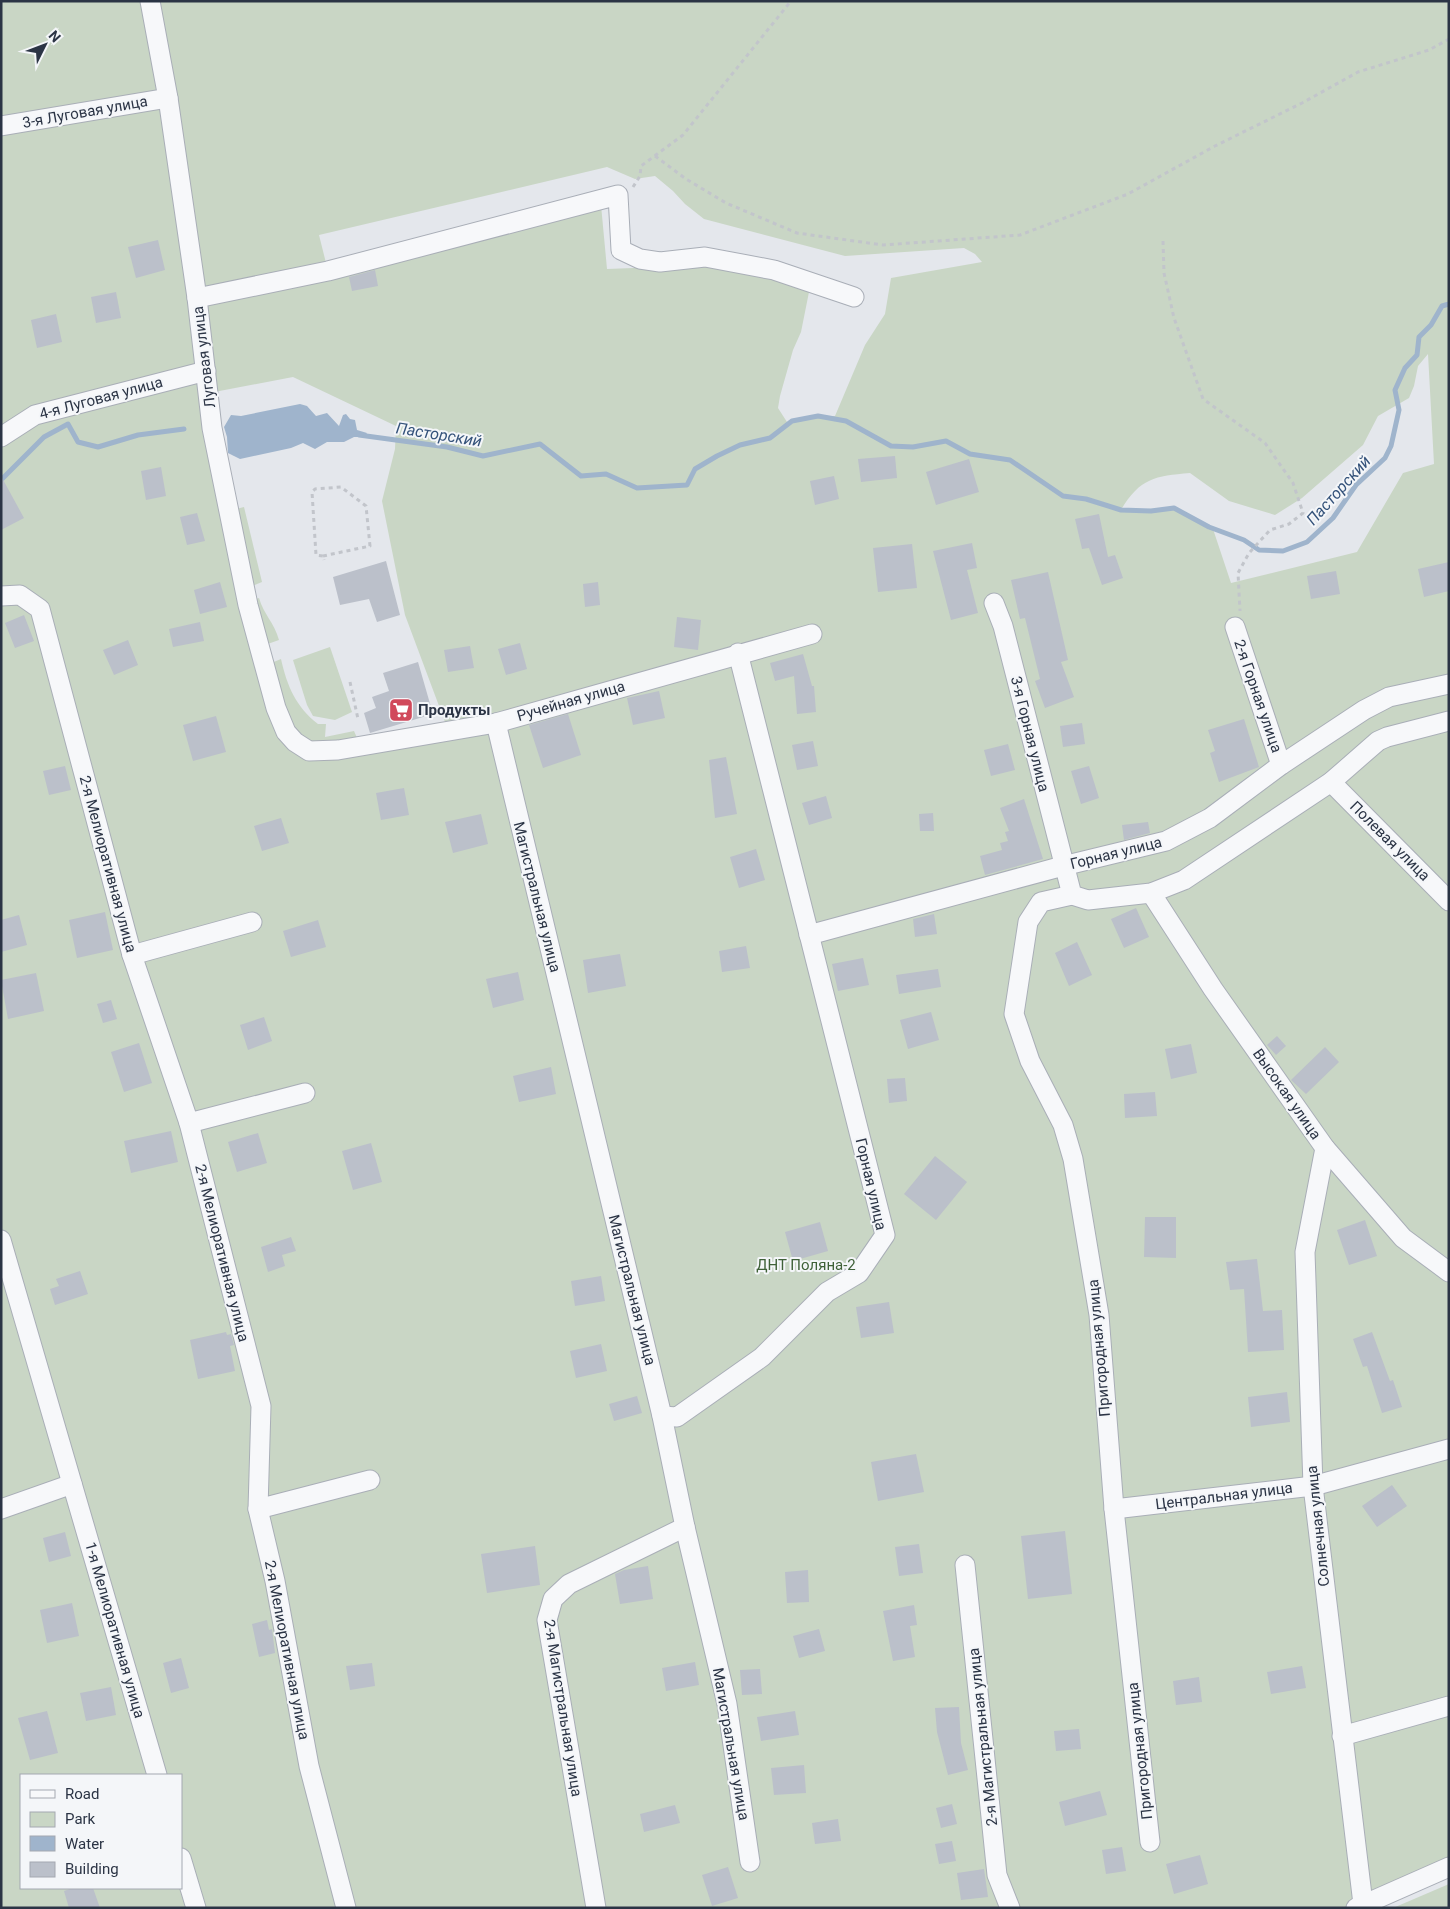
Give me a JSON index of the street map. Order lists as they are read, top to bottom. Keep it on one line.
{"streets":{"street":["3-я Луговая улица","Луговая улица","4-я Луговая улица","2-я Горная улица","Ручейная улица","3-я Горная улица","Полевая улица","Горная улица","2-я Мелиоративная улица","Магистральная улица","Высокая улица","Пригородная улица","Центральная улица","Солнечная улица","1-я Мелиоративная улица","2-я Магистральная улица"]},"crossings":[["3-я Луговая улица","Луговая улица"],["Луговая улица","4-я Луговая улица"],["Луговая улица","Ручейная улица"],["2-я Горная улица","Горная улица"],["Ручейная улица","Горная улица"],["Ручейная улица","Магистральная улица"],["3-я Горная улица","Горная улица"],["3-я Горная улица","Пригородная улица"],["Горная улица","Магистральная улица"],["Магистральная улица","2-я Магистральная улица"],["Высокая улица","Солнечная улица"],["Пригородная улица","Центральная улица"],["Центральная улица","Солнечная улица"]],"water":["Пасторский"],"parks":["ДНТ Поляна-2"],"places":{"supermarket":["Продукты"]},"legend":["Road","Park","Water","Building"],"north":"top right"}
